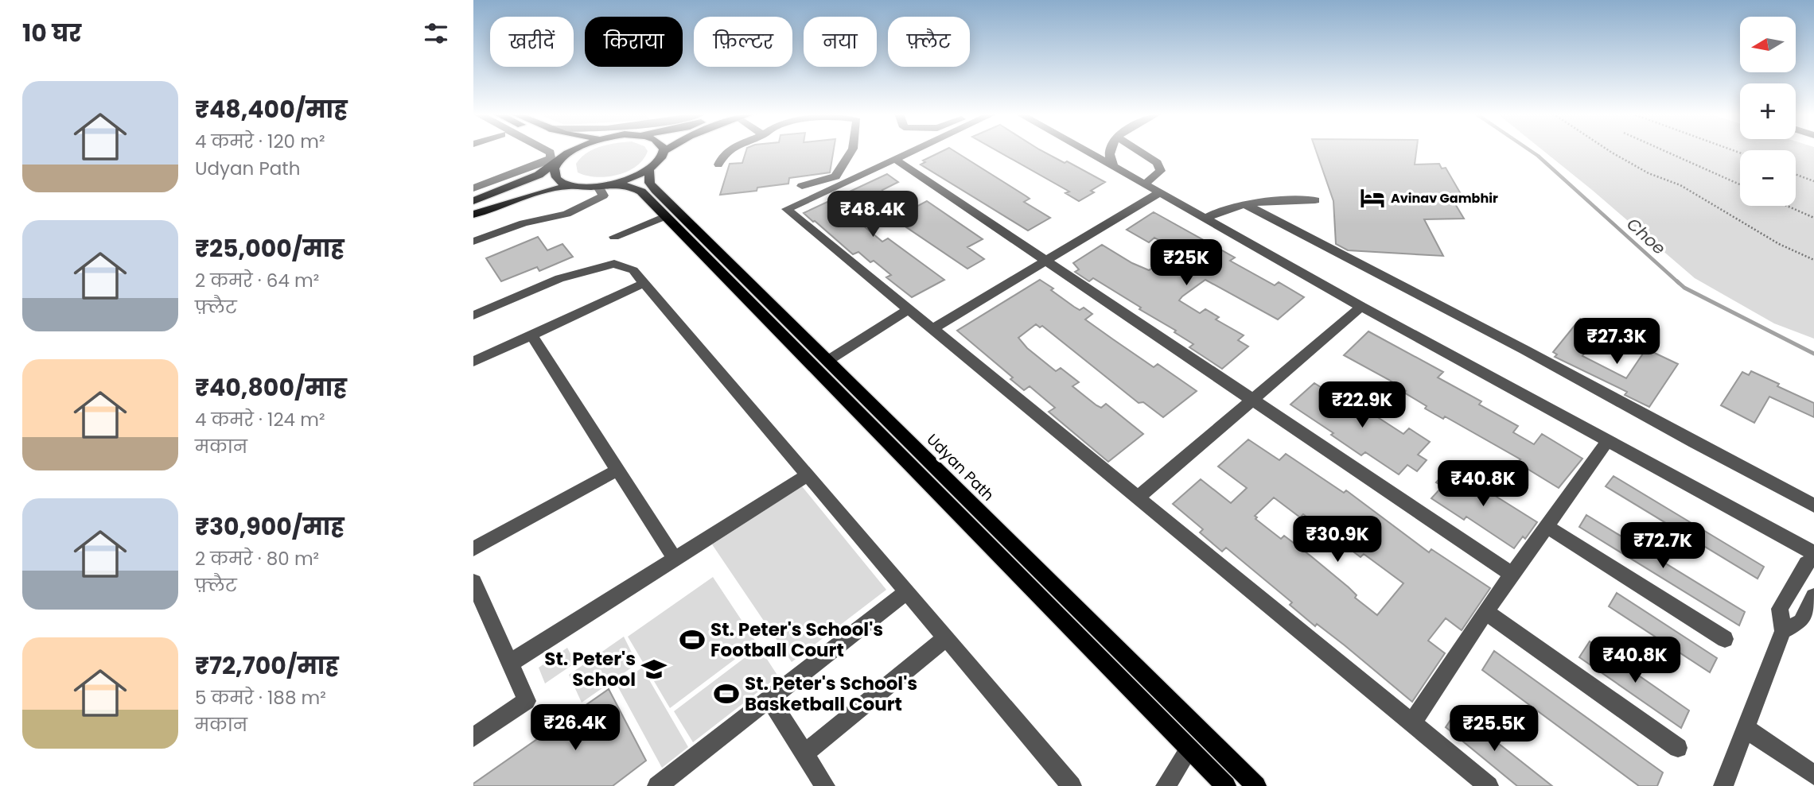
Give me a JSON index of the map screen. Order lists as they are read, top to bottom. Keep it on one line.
{"streets":{"main road":["Udyan Path"]},"water":["Choe"],"places":{"hotel":["Avinav Gambhir"],"sports":["St. Peter's School's Football Court","St. Peter's School's Basketball Court"],"school or university":["St. Peter's School"]},"north":"left","page":{"heading":"10 घर","map_buttons":["+","−"],"chip":["खरीदें","किराया","फ़िल्टर","नया","फ़्लैट"],"list":[{"name":"₹48,400/माह","note":"4 कमरे · 120 m² · Udyan Path"},{"name":"₹25,000/माह","note":"2 कमरे · 64 m² · फ़्लैट"},{"name":"₹40,800/माह","note":"4 कमरे · 124 m² · मकान"},{"name":"₹30,900/माह","note":"2 कमरे · 80 m² · फ़्लैट"},{"name":"₹72,700/माह","note":"5 कमरे · 188 m² · मकान"}],"price":["₹48.4K","₹25K","₹27.3K","₹22.9K","₹40.8K","₹30.9K","₹72.7K","₹40.8K","₹26.4K","₹25.5K"]}}
